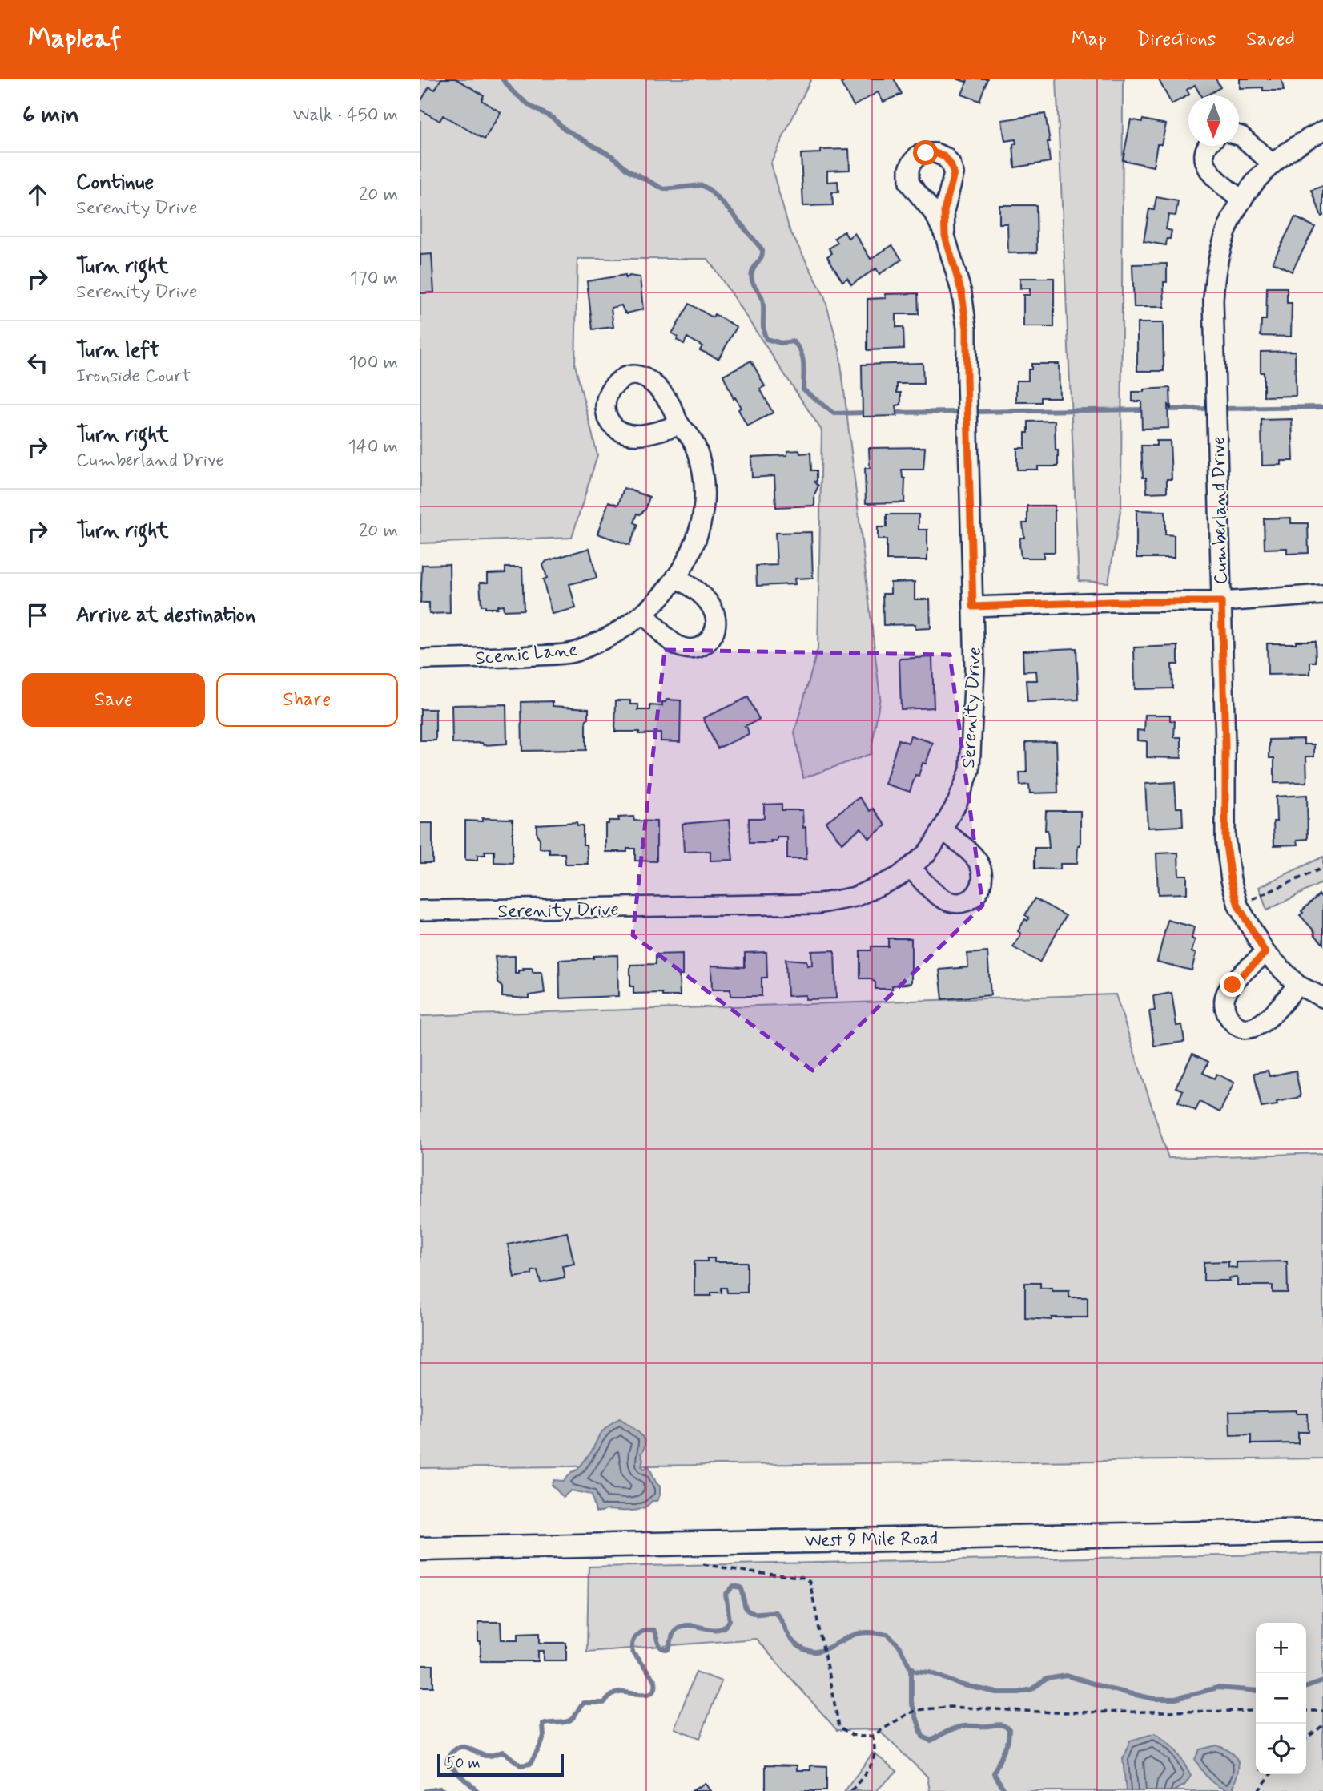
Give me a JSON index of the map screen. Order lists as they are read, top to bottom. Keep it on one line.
{"streets":{"street":["Cumberland Drive","Scenic Lane","Serenity Drive","West 9 Mile Road"]},"scale_bar":"50 m","north":"bottom","page":{"header":"Mapleaf","nav":["Map","Directions","Saved"],"heading":["6 min","Walk · 450 m"],"list":[["Continue","Serenity Drive","20 m"],["Turn right","Serenity Drive","170 m"],["Turn left","Ironside Court","100 m"],["Turn right","Cumberland Drive","140 m"],["Turn right","20 m"],"Arrive at destination"],"buttons":["Save","Share"],"map_buttons":["+","−"],"scale":"50 m"}}
